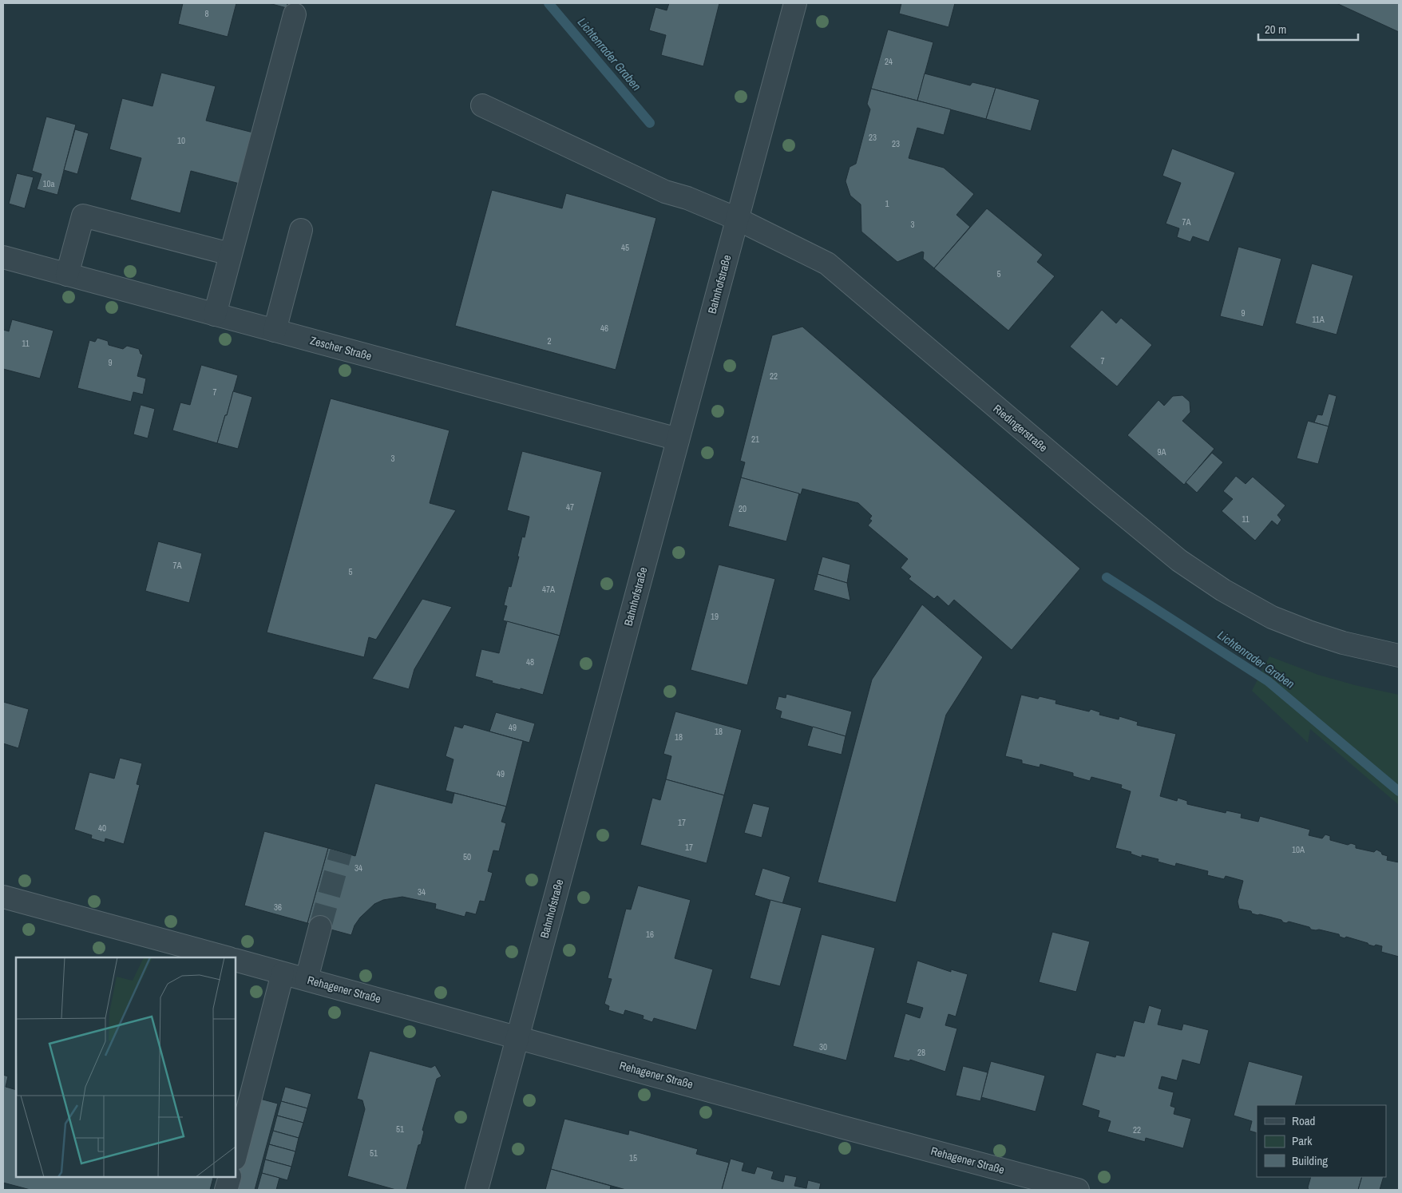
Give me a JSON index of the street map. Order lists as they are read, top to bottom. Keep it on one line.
{"streets":{"street":["Bahnhofstraße","Zescher Straße","Riedingerstraße","Rehagener Straße"]},"crossings":[["Bahnhofstraße","Zescher Straße"],["Bahnhofstraße","Riedingerstraße"],["Bahnhofstraße","Rehagener Straße"]],"water":["Lichtenrader Graben"],"house_numbers":["8","24","23","10","23","10a","1","7A","3","45","5","9","11A","46","2","11","7","9","22","7","21","9A","3","47","20","11","7A","5","47A","19","48","49","18","18","49","17","40","17","10A","50","34","34","36","16","30","28","51","22","51","15"],"legend":["Road","Park","Building"],"scale_bar":"20 m"}
